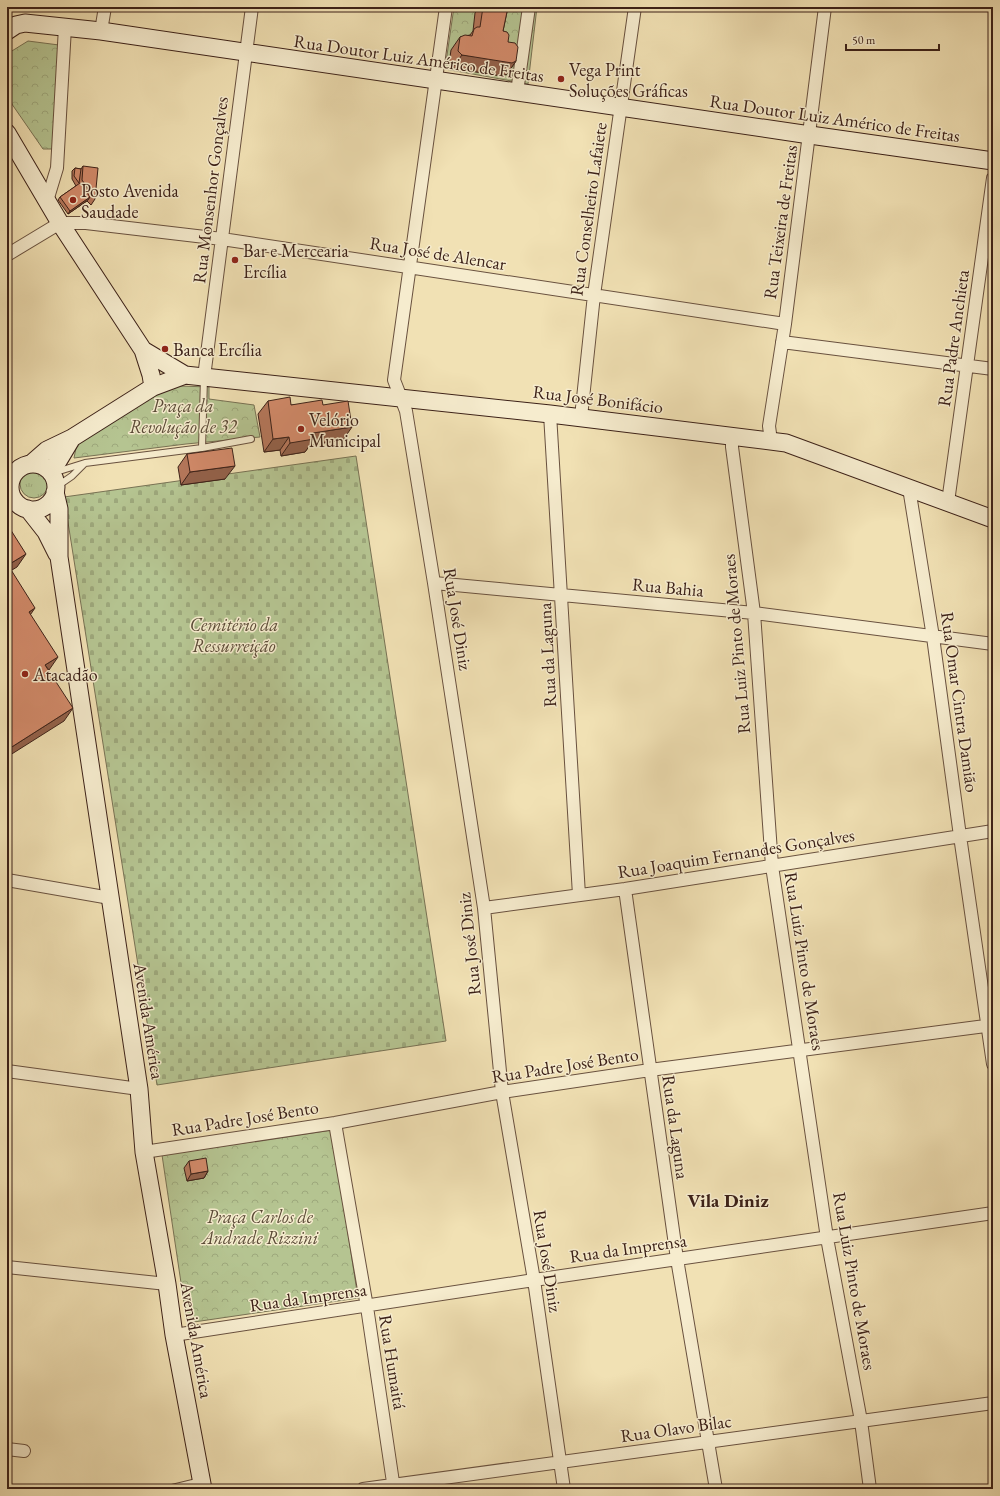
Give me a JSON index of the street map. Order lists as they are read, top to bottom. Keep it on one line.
{"streets":{"street":["Rua Doutor Luiz Américo de Freitas","Rua Monsenhor Gonçalves","Rua Conselheiro Lafaiete","Rua Teixeira de Freitas","Rua José de Alencar","Rua Padre Anchieta","Rua José Bonifácio","Rua Bahia","Rua José Diniz","Rua Luiz Pinto de Moraes","Rua da Laguna","Rua Omar Cintra Damião","Rua Joaquim Fernandes Gonçalves","Avenida América","Rua Padre José Bento","Rua da Imprensa","Rua Humaitá","Rua Olavo Bilac"]},"crossings":[["Rua Doutor Luiz Américo de Freitas","Rua Monsenhor Gonçalves"],["Rua Doutor Luiz Américo de Freitas","Rua Conselheiro Lafaiete"],["Rua Doutor Luiz Américo de Freitas","Rua Teixeira de Freitas"],["Rua Doutor Luiz Américo de Freitas","Rua José Diniz"],["Rua Monsenhor Gonçalves","Rua José de Alencar"],["Rua Monsenhor Gonçalves","Rua José Bonifácio"],["Rua Conselheiro Lafaiete","Rua José de Alencar"],["Rua Conselheiro Lafaiete","Rua José Bonifácio"],["Rua Teixeira de Freitas","Rua José de Alencar"],["Rua Teixeira de Freitas","Rua José Bonifácio"],["Rua José de Alencar","Rua José Diniz"],["Rua Padre Anchieta","Rua José Bonifácio"],["Rua José Bonifácio","Rua José Diniz"],["Rua José Bonifácio","Rua Luiz Pinto de Moraes"],["Rua José Bonifácio","Rua da Laguna"],["Rua José Bonifácio","Rua Omar Cintra Damião"],["Rua Bahia","Rua José Diniz"],["Rua Bahia","Rua Luiz Pinto de Moraes"],["Rua Bahia","Rua da Laguna"],["Rua Bahia","Rua Omar Cintra Damião"],["Rua José Diniz","Rua Joaquim Fernandes Gonçalves"],["Rua José Diniz","Rua Padre José Bento"],["Rua José Diniz","Rua da Imprensa"],["Rua José Diniz","Rua Olavo Bilac"],["Rua Luiz Pinto de Moraes","Rua Joaquim Fernandes Gonçalves"],["Rua Luiz Pinto de Moraes","Rua Padre José Bento"],["Rua Luiz Pinto de Moraes","Rua da Imprensa"],["Rua Luiz Pinto de Moraes","Rua Olavo Bilac"],["Rua da Laguna","Rua Joaquim Fernandes Gonçalves"],["Rua da Laguna","Rua Padre José Bento"],["Rua da Laguna","Rua da Imprensa"],["Rua da Laguna","Rua Olavo Bilac"],["Rua Omar Cintra Damião","Rua Joaquim Fernandes Gonçalves"],["Rua Omar Cintra Damião","Rua Padre José Bento"],["Avenida América","Rua Padre José Bento"],["Avenida América","Rua da Imprensa"],["Rua Padre José Bento","Rua Humaitá"],["Rua da Imprensa","Rua Humaitá"],["Rua Humaitá","Rua Olavo Bilac"]],"districts":["Vila Diniz"],"parks":["Praça da Revolução de 32","Cemitério da Ressurreição","Praça Carlos de Andrade Rizzini"],"places":["Vega Print Soluções Gráficas","Posto Avenida Saudade","Bar e Mercearia Ercília","Banca Ercília","Velório Municipal","Atacadão"],"scale_bar":"50 m"}
